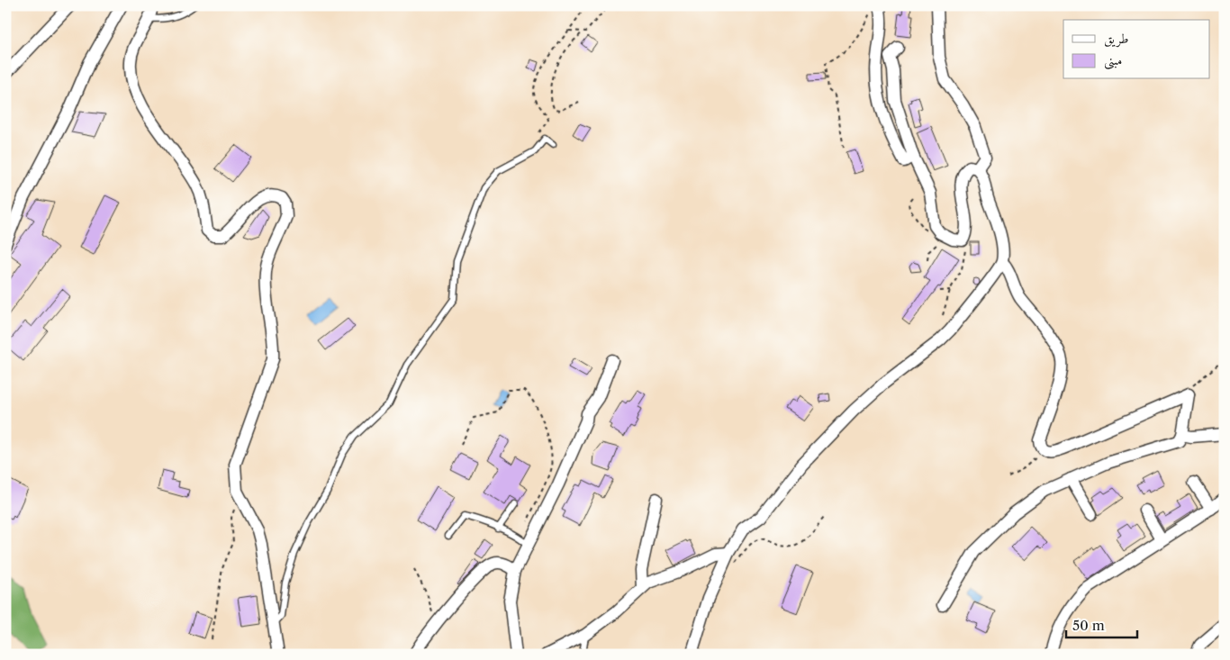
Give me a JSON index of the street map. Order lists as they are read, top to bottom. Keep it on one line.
{"legend":["طريق","مبنى"],"scale_bar":"50 m"}
